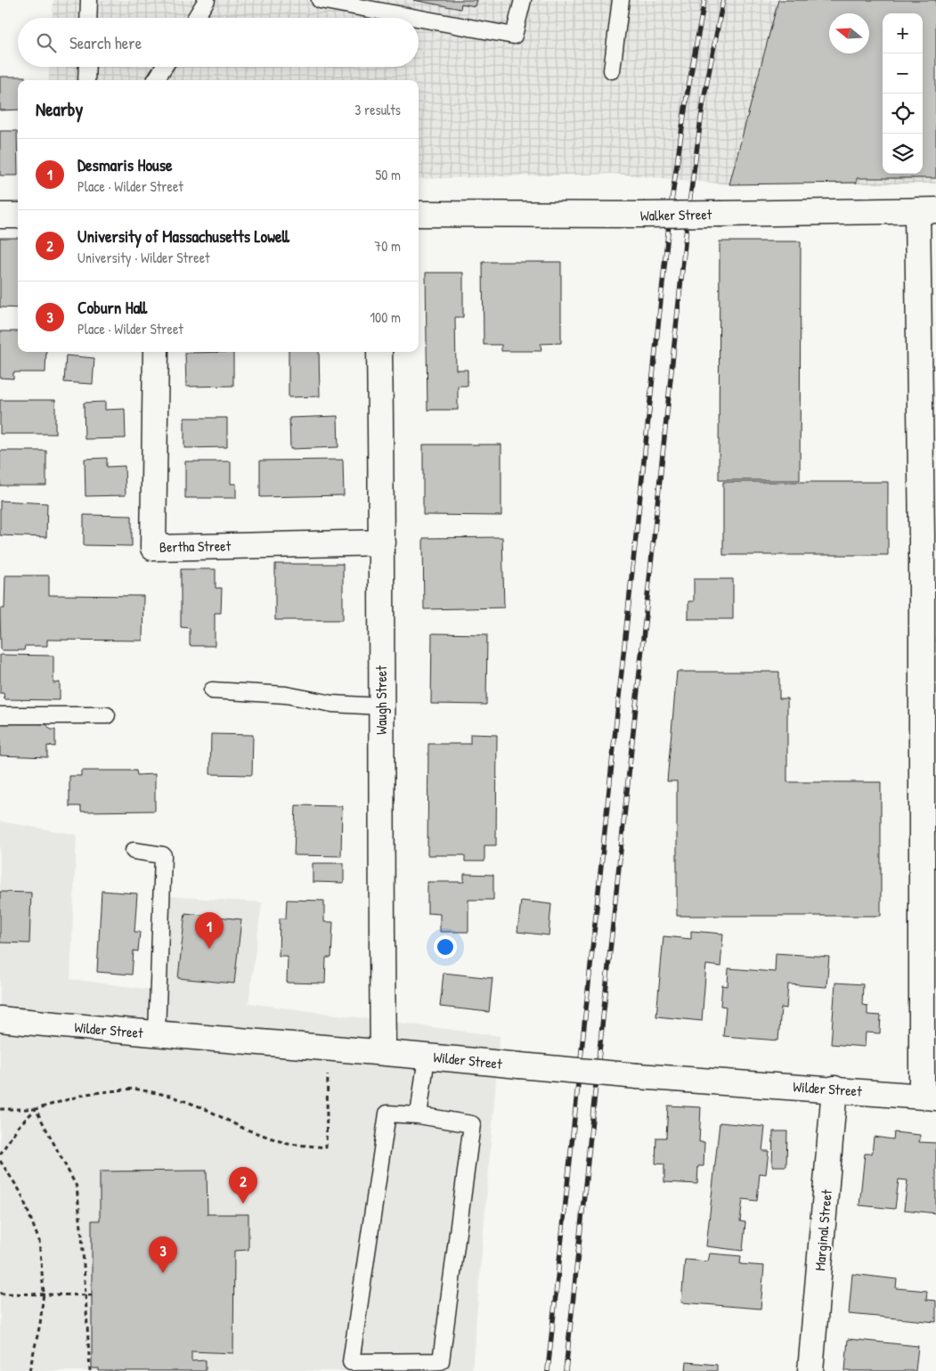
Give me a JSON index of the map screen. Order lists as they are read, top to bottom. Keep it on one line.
{"streets":{"street":["Walker Street","Bertha Street","Waugh Street","Wilder Street","Marginal Street"]},"crossings":[["Bertha Street","Waugh Street"],["Waugh Street","Wilder Street"],["Wilder Street","Marginal Street"]],"north":"left","page":{"map_buttons":["+","−"],"search":"Search here","heading":["Nearby","3 results"],"list":[{"mark":"1","name":"Desmaris House","note":"Place · Wilder Street","value":"50 m"},{"mark":"2","name":"University of Massachusetts Lowell","note":"University · Wilder Street","value":"70 m"},{"mark":"3","name":"Coburn Hall","note":"Place · Wilder Street","value":"100 m"}],"pins":["1","2","3"]}}
